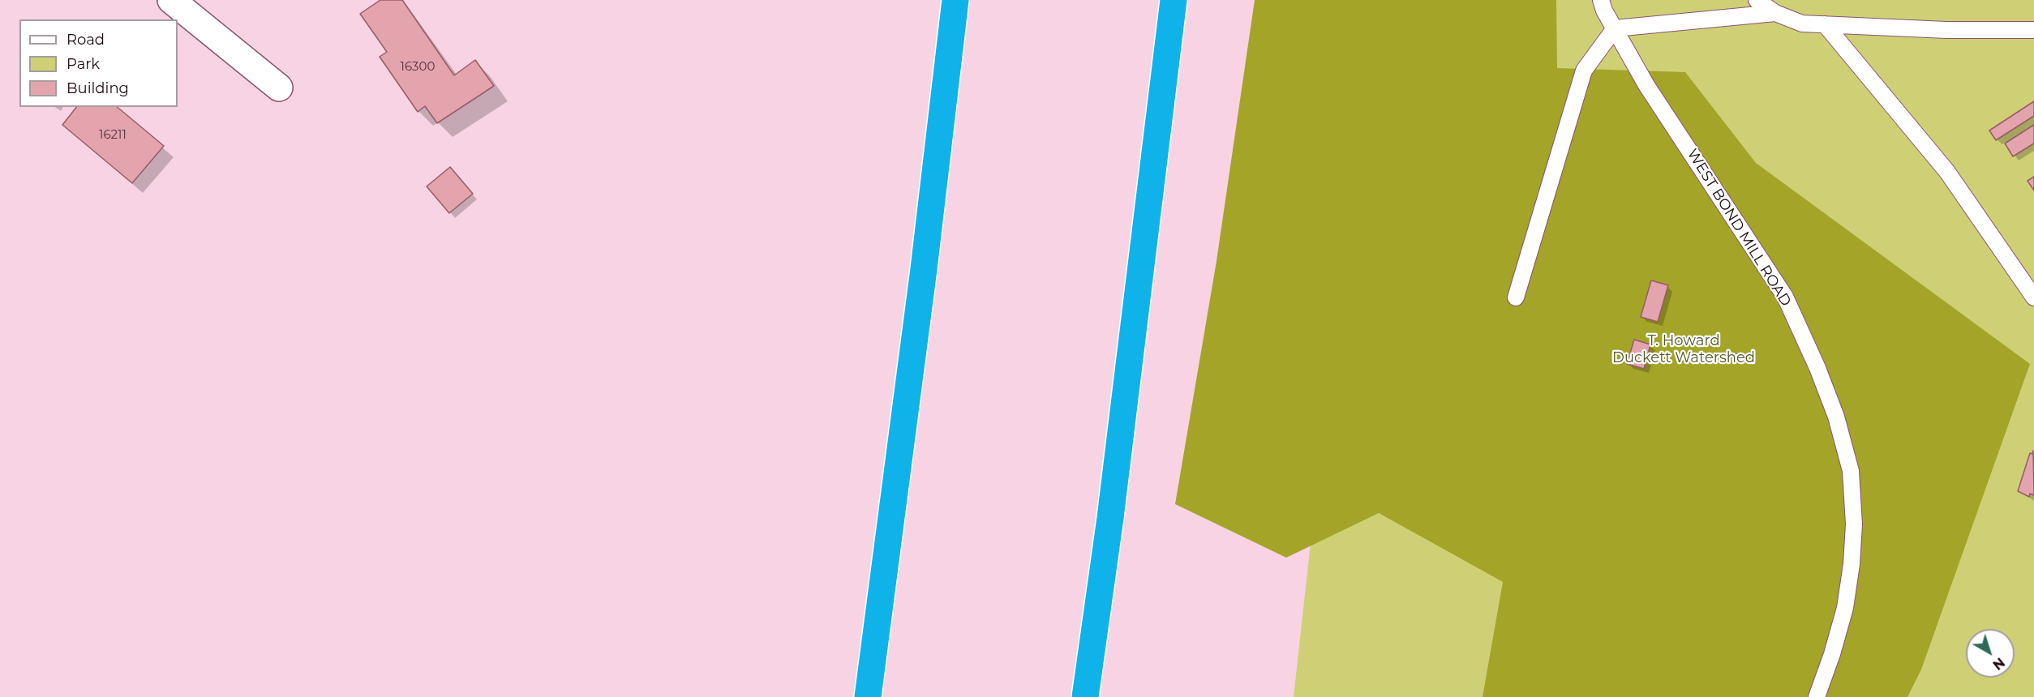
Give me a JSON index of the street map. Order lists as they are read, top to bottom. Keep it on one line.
{"streets":{"lane":["WEST BOND MILL ROAD"]},"parks":["T. Howard Duckett Watershed"],"house_numbers":["16300","16211"],"legend":["Road","Park","Building"],"north":"bottom right"}
